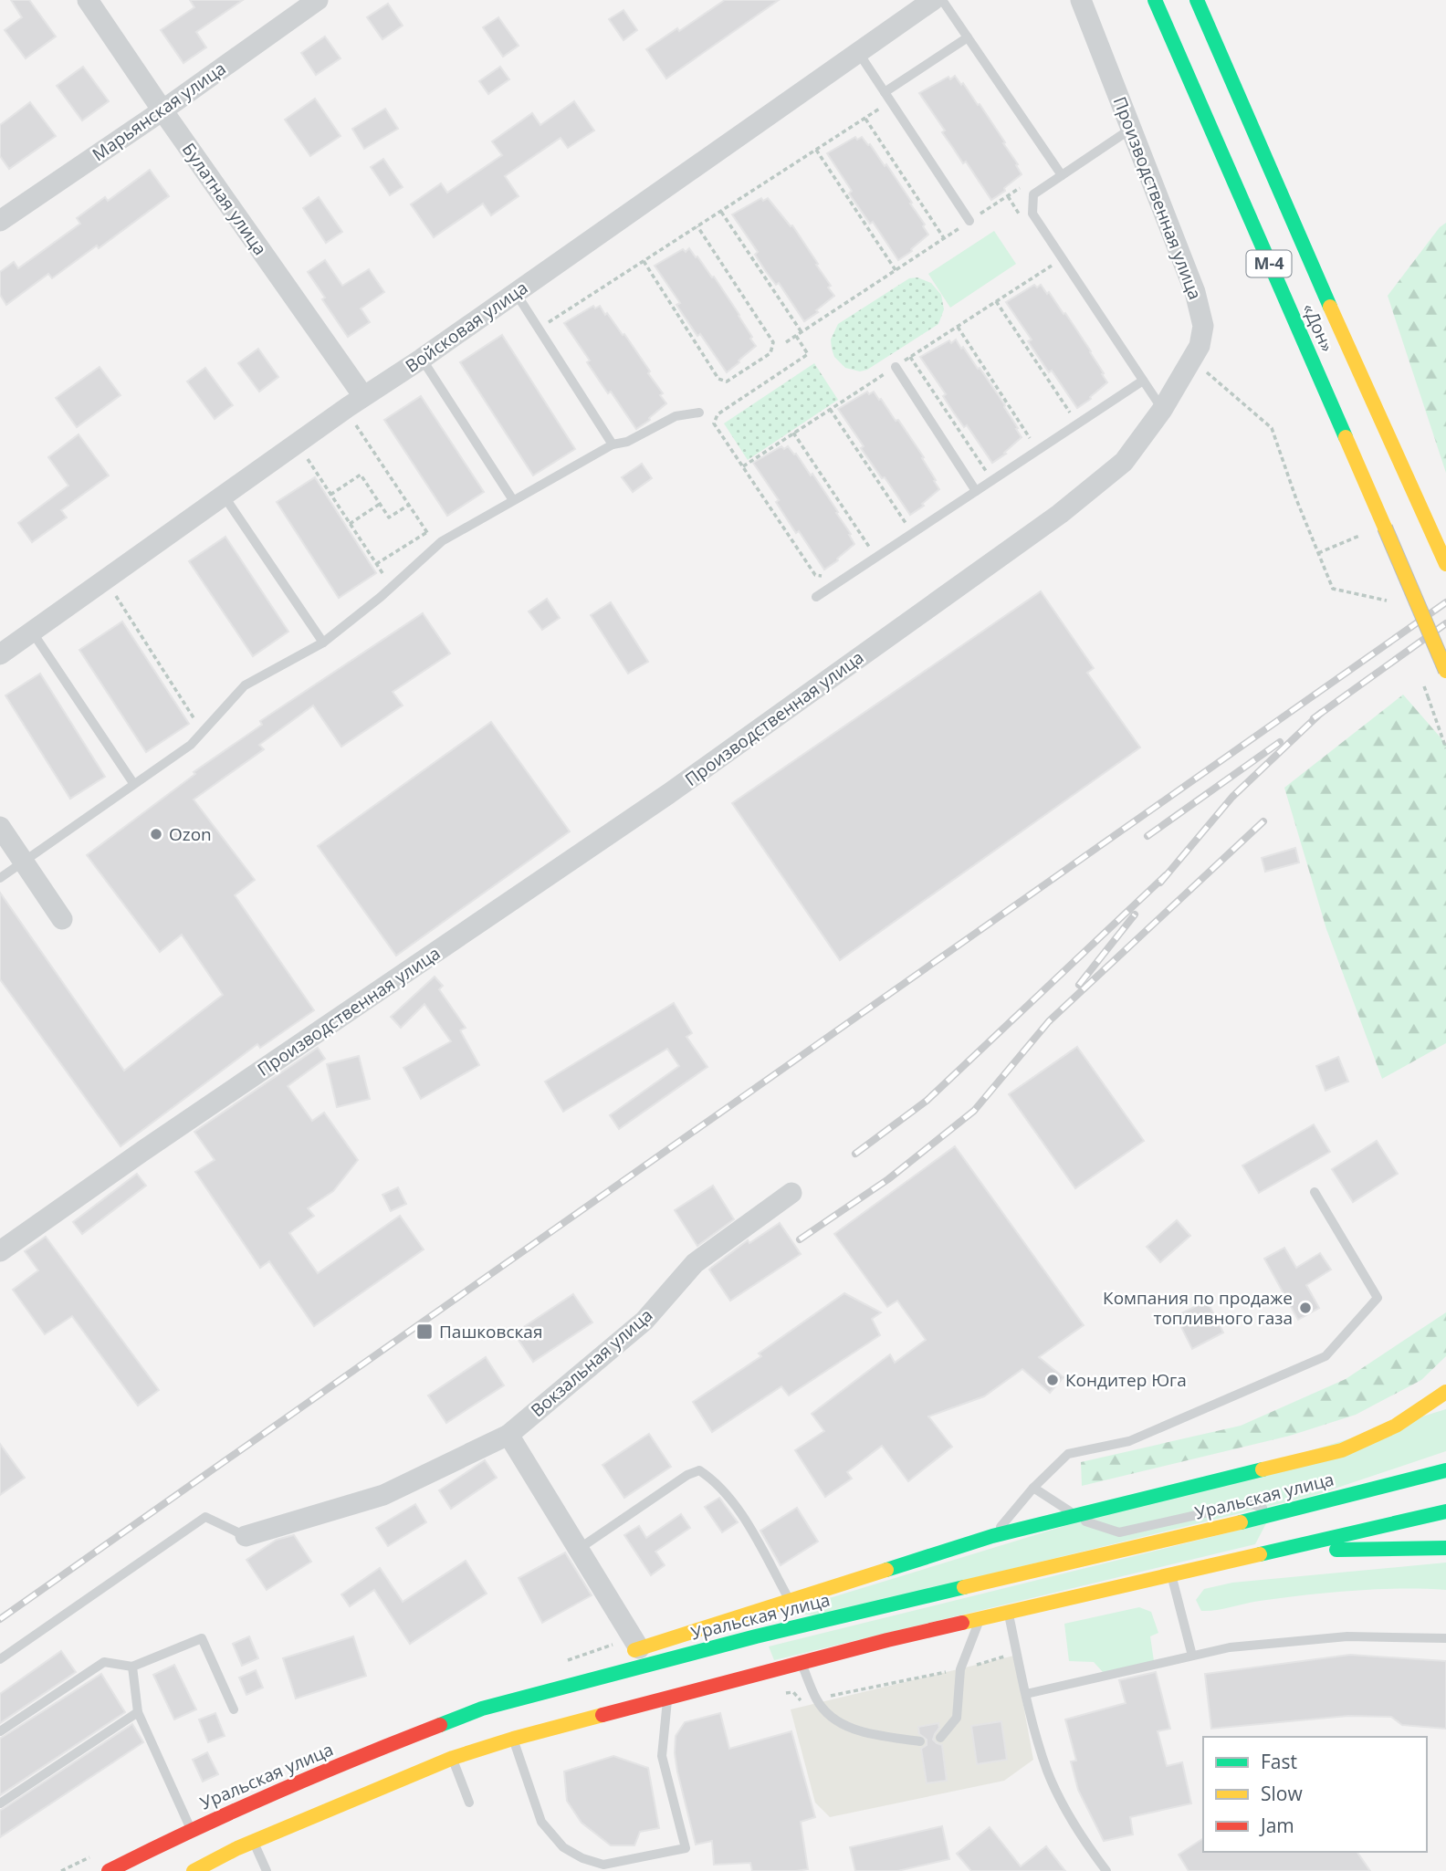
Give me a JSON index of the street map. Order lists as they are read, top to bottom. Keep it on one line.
{"streets":{"main road":["М-4","«Дон»","Уральская улица"],"street":["Марьянская улица","Производственная улица","Булатная улица","Войсковая улица","Вокзальная улица"]},"crossings":[["Марьянская улица","Булатная улица"],["Булатная улица","Войсковая улица"]],"places":{"other":["Ozon","Компания по продаже топливного газа","Кондитер Юга"],"transit":["Пашковская"]},"legend":["Fast","Slow","Jam"]}
